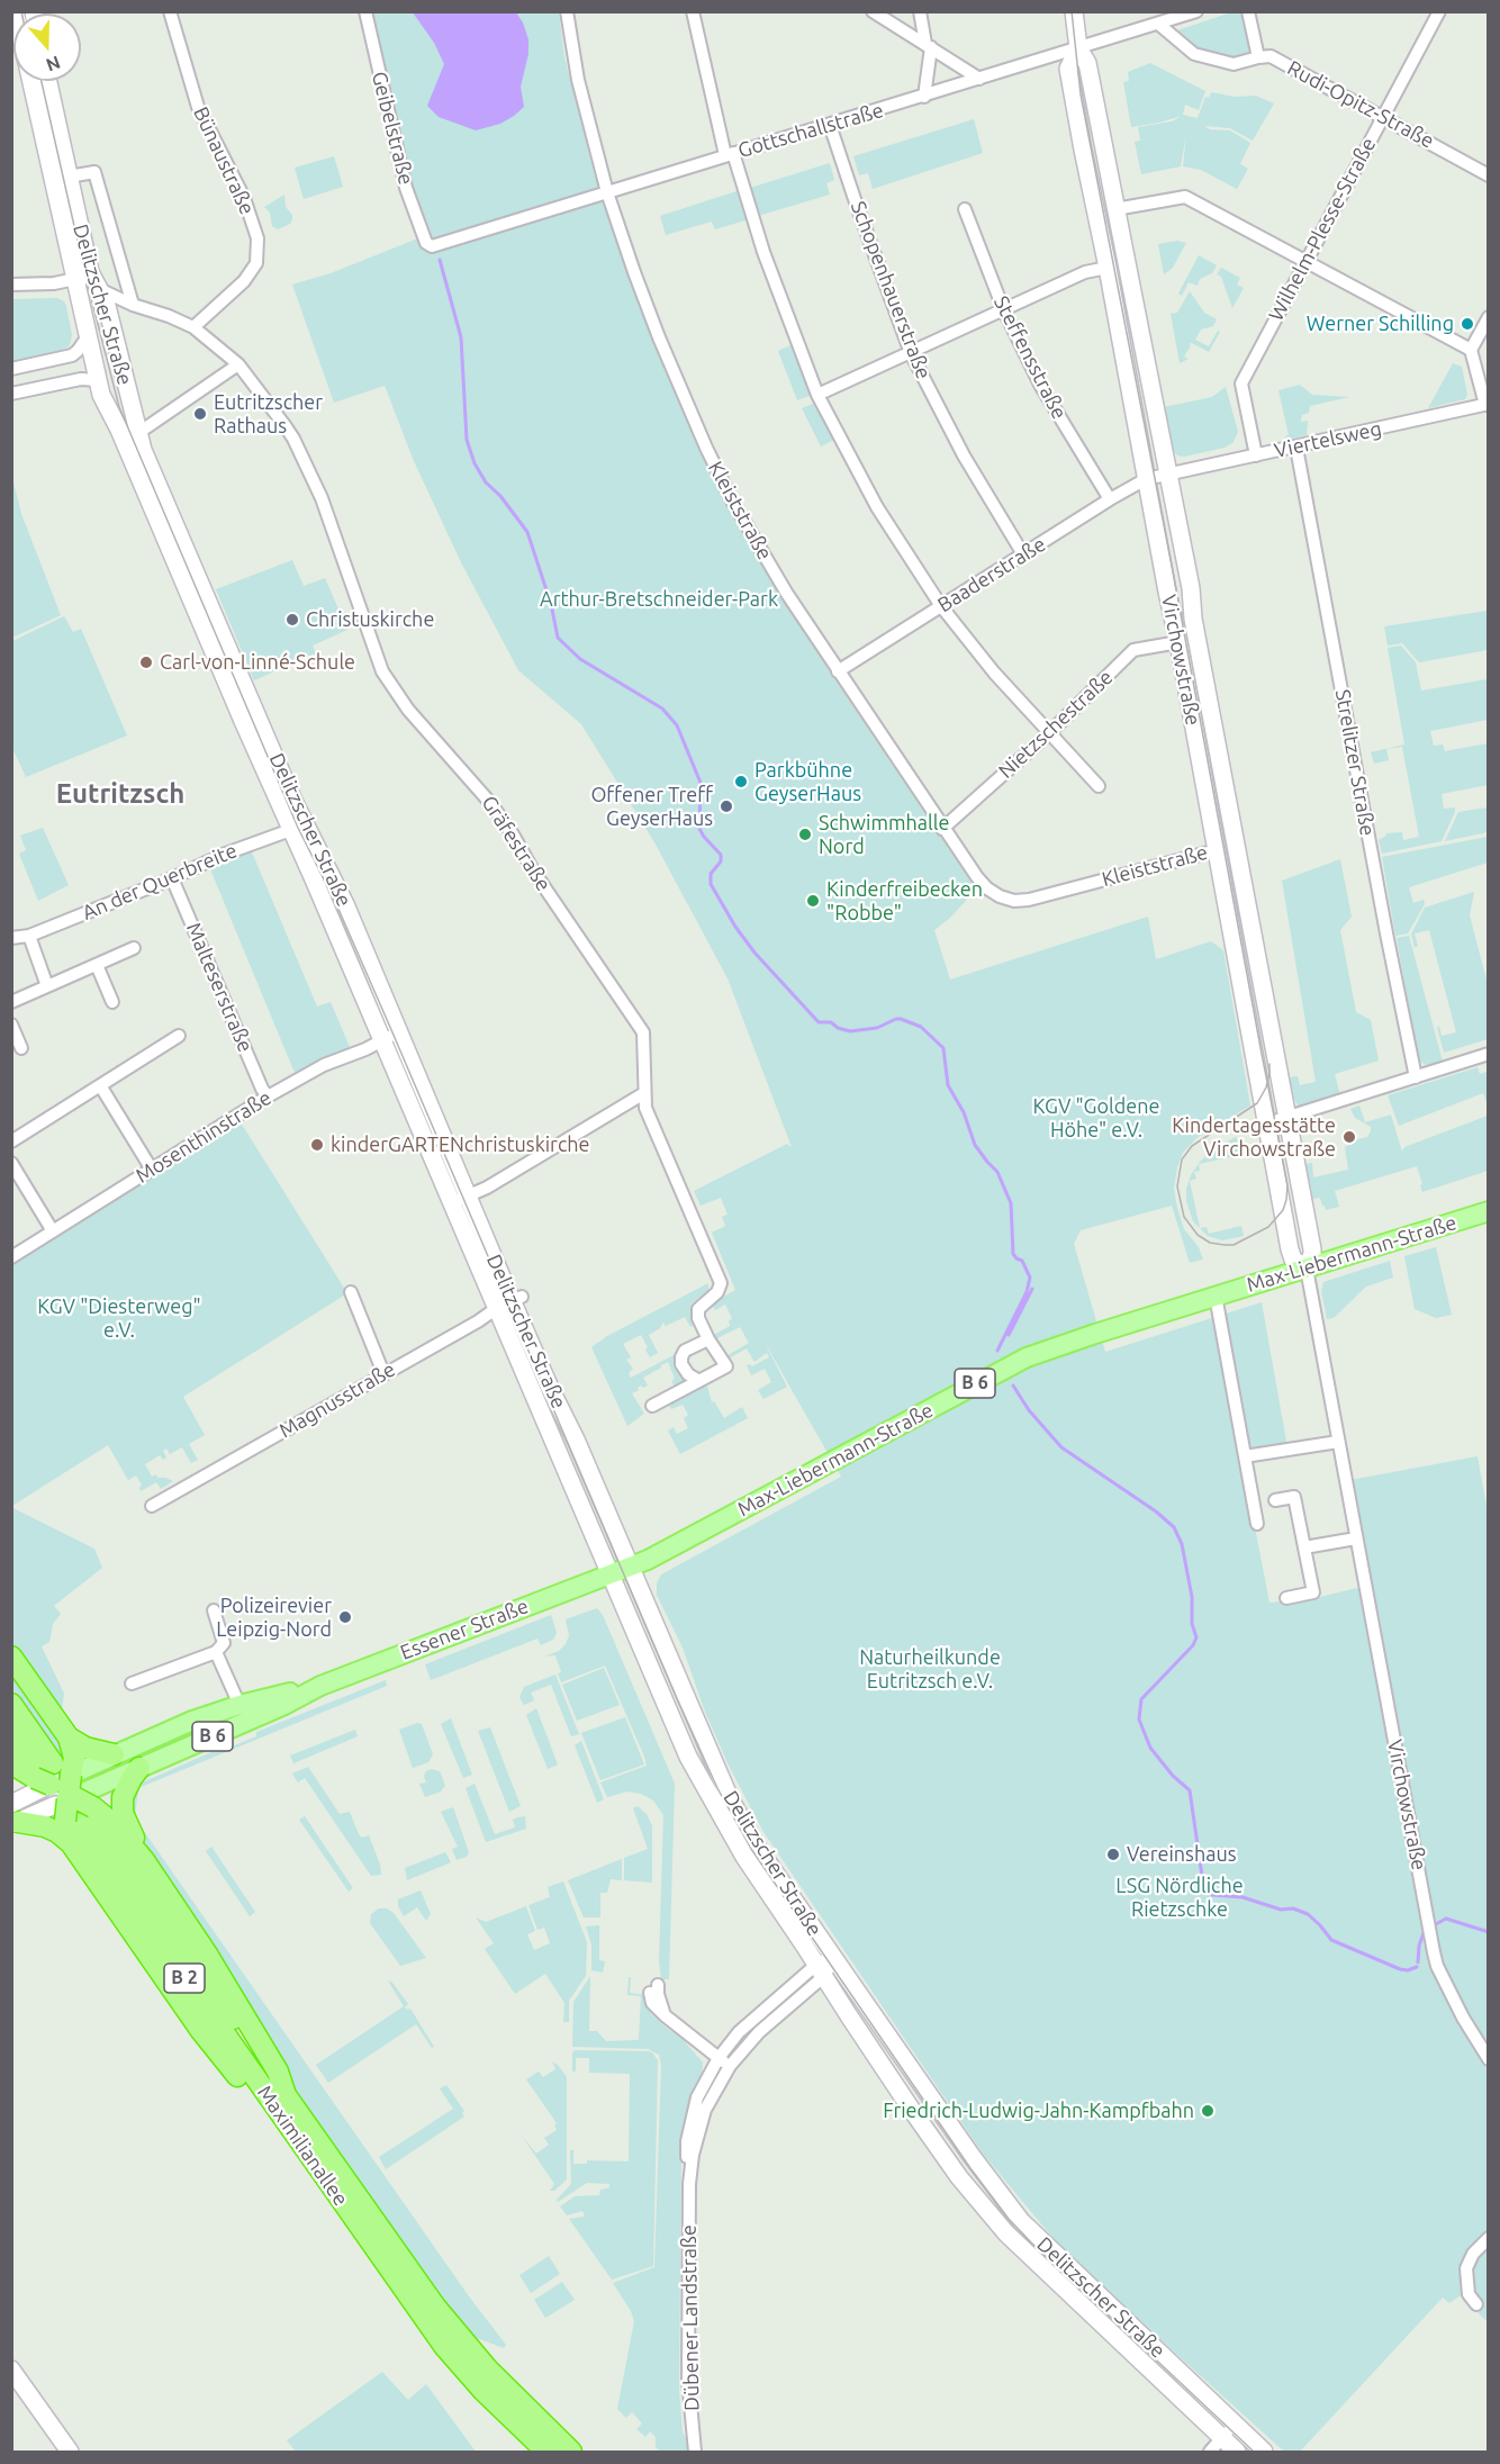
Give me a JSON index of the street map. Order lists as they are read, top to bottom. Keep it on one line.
{"streets":{"highway":["B 2","Maximilianallee"],"main road":["Delitzscher Straße","Virchowstraße","Max-Liebermann-Straße","B 6","Essener Straße"],"street":["Rudi-Opitz-Straße","Geibelstraße","Gottschallstraße","Bünaustraße","Wilhelm-Plesse-Straße","Schopenhauerstraße","Steffensstraße","Viertelsweg","Kleiststraße","Baaderstraße","Nietzschestraße","Strelitzer Straße","Gräfestraße","An der Querbreite","Malteserstraße","Mosenthinstraße","Magnusstraße","Dübener Landstraße"]},"crossings":[["Rudi-Opitz-Straße","Gottschallstraße"],["Rudi-Opitz-Straße","Wilhelm-Plesse-Straße"],["Geibelstraße","Gottschallstraße"],["Gottschallstraße","Schopenhauerstraße"],["Gottschallstraße","Kleiststraße"],["Gottschallstraße","Virchowstraße"],["Bünaustraße","Gräfestraße"],["Wilhelm-Plesse-Straße","Viertelsweg"],["Schopenhauerstraße","Baaderstraße"],["Delitzscher Straße","Gräfestraße"],["Delitzscher Straße","An der Querbreite"],["Delitzscher Straße","Mosenthinstraße"],["Delitzscher Straße","Max-Liebermann-Straße"],["Delitzscher Straße","Magnusstraße"],["Delitzscher Straße","Essener Straße"],["Delitzscher Straße","Dübener Landstraße"],["Steffensstraße","Baaderstraße"],["Viertelsweg","Baaderstraße"],["Viertelsweg","Virchowstraße"],["Viertelsweg","Strelitzer Straße"],["Kleiststraße","Baaderstraße"],["Kleiststraße","Virchowstraße"],["Kleiststraße","Nietzschestraße"],["Baaderstraße","Virchowstraße"],["Virchowstraße","Nietzschestraße"],["Virchowstraße","Max-Liebermann-Straße"],["An der Querbreite","Malteserstraße"],["Malteserstraße","Mosenthinstraße"],["Max-Liebermann-Straße","Essener Straße"],["Essener Straße","Maximilianallee"],["B 2","Maximilianallee"]],"districts":["Eutritzsch"],"parks":["Arthur-Bretschneider-Park","KGV \"Goldene Höhe\" e.V.","KGV \"Diesterweg\" e.V.","Naturheilkunde Eutritzsch e.V.","LSG Nördliche Rietzschke"],"places":["Werner Schilling","Eutritzscher Rathaus","Christuskirche","Carl-von-Linné-Schule","Parkbühne GeyserHaus","Offener Treff GeyserHaus","Schwimmhalle Nord","Kinderfreibecken \"Robbe\"","Kindertagesstätte Virchowstraße","kinderGARTENchristuskirche","Polizeirevier Leipzig-Nord","Vereinshaus","Friedrich-Ludwig-Jahn-Kampfbahn"],"north":"bottom"}
